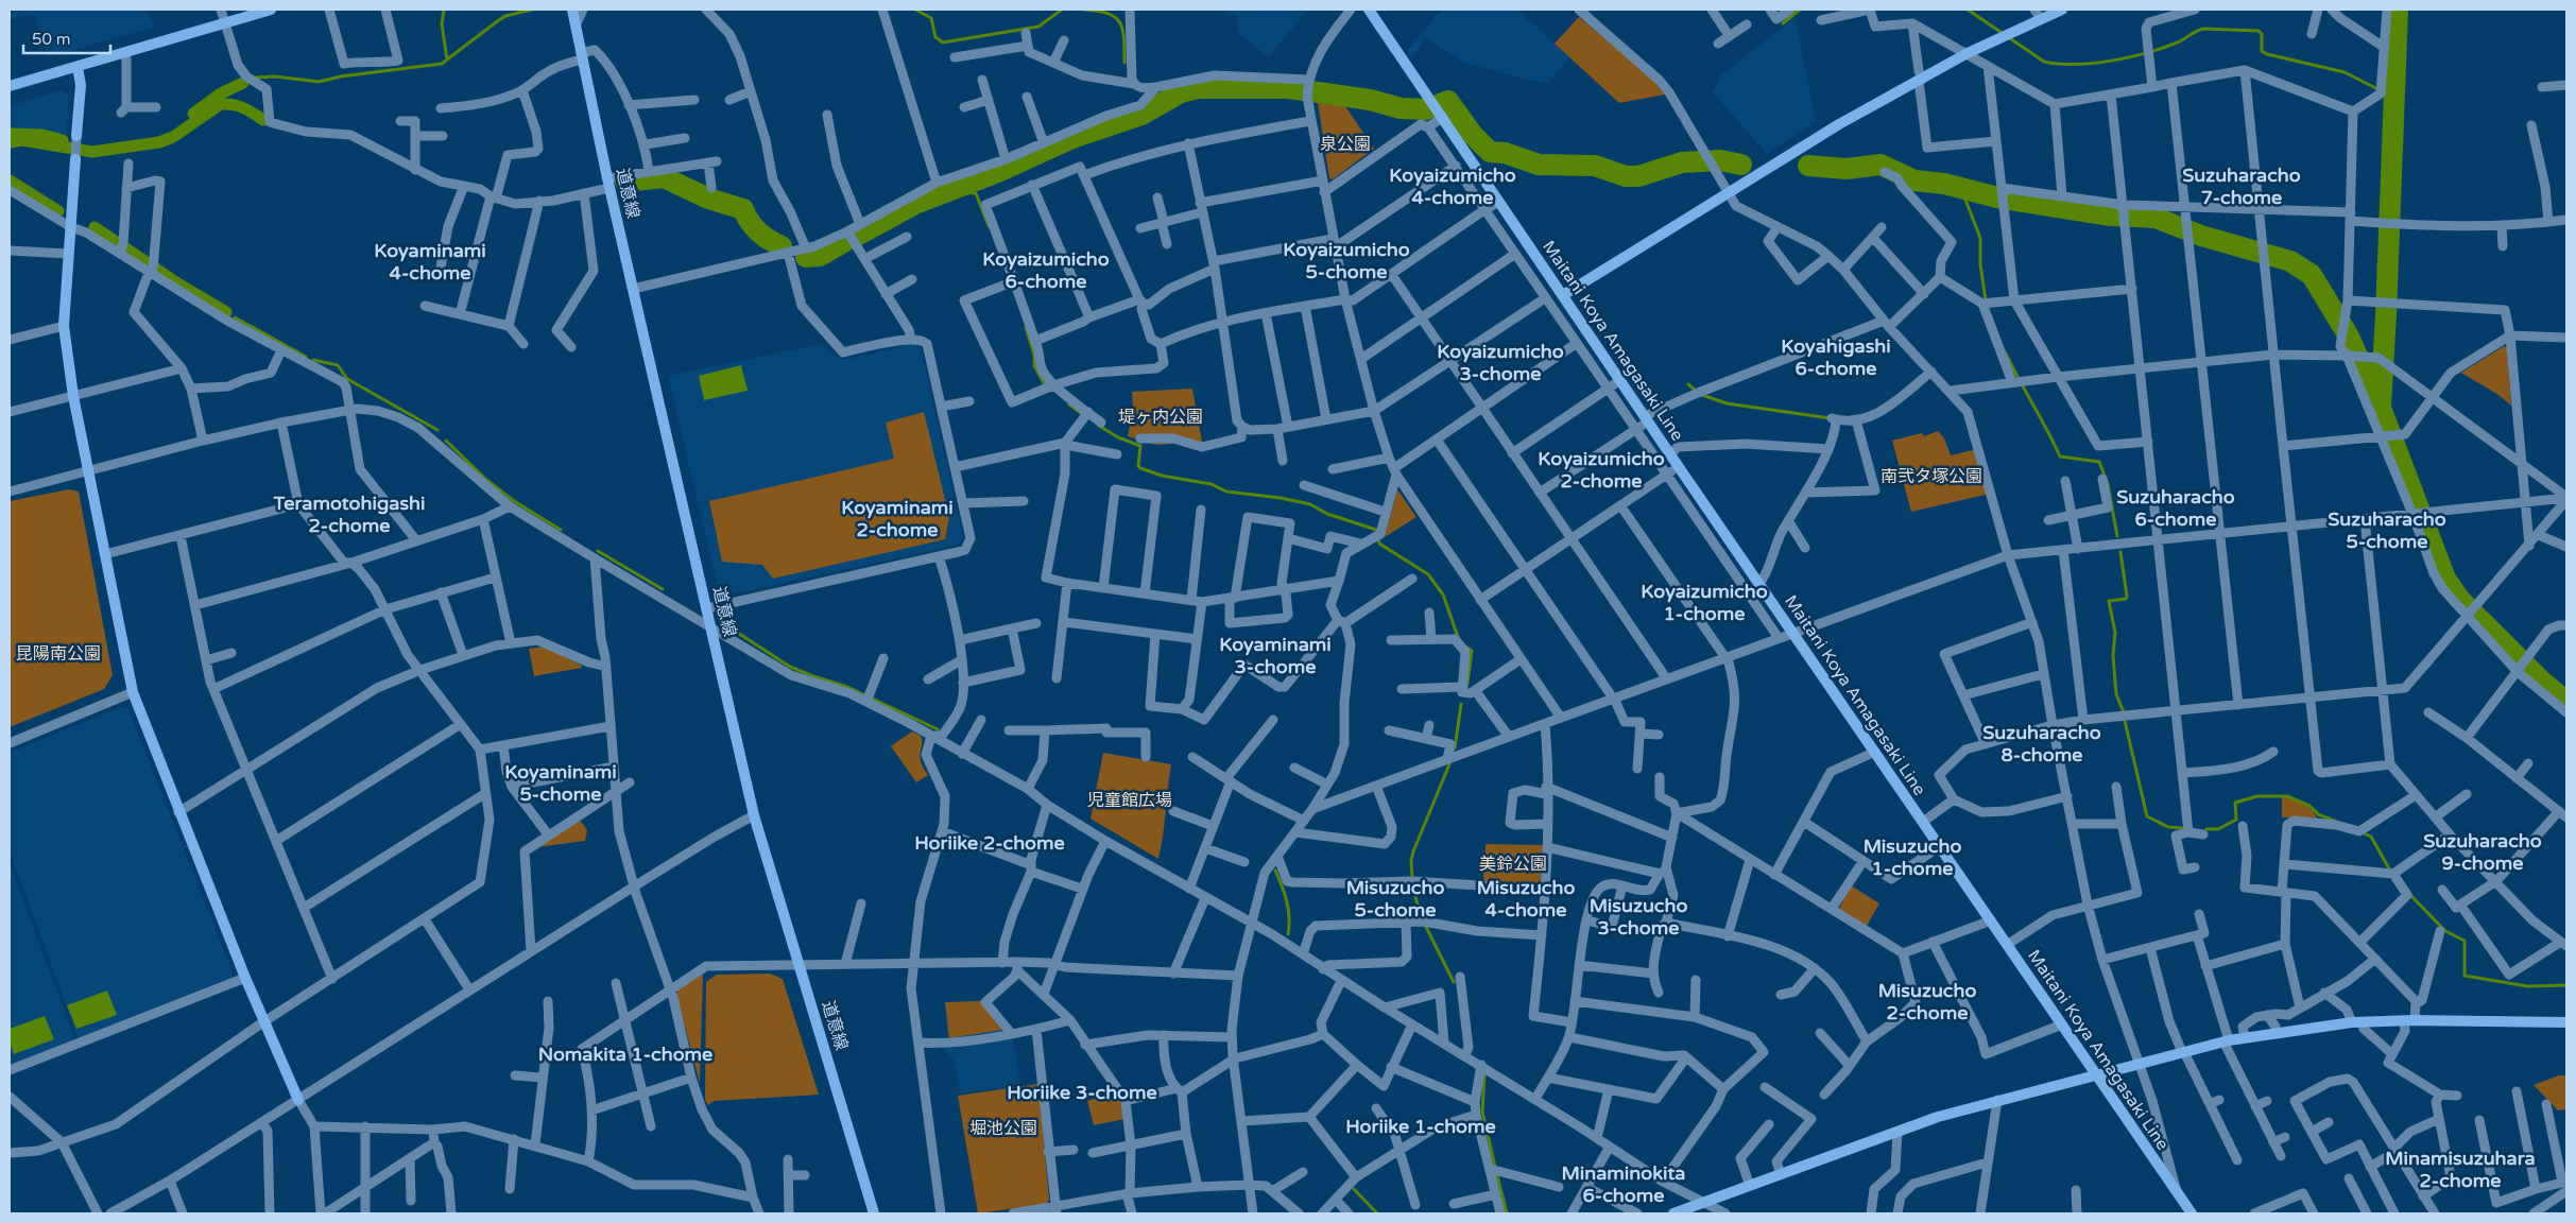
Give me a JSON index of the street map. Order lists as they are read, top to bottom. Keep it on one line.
{"streets":{"street":["道意線","Maitani Koya Amagasaki Line"]},"districts":["Koyaizumicho 4-chome","Suzuharacho 7-chome","Koyaizumicho 5-chome","Koyaminami 4-chome","Koyaizumicho 6-chome","Koyahigashi 6-chome","Koyaizumicho 3-chome","Koyaizumicho 2-chome","Suzuharacho 6-chome","Teramotohigashi 2-chome","Koyaminami 2-chome","Suzuharacho 5-chome","Koyaizumicho 1-chome","Koyaminami 3-chome","Suzuharacho 8-chome","Koyaminami 5-chome","Suzuharacho 9-chome","Horiike 2-chome","Misuzucho 1-chome","Misuzucho 5-chome","Misuzucho 4-chome","Misuzucho 3-chome","Misuzucho 2-chome","Nomakita 1-chome","Horiike 3-chome","Horiike 1-chome","Minamisuzuhara 2-chome","Minaminokita 6-chome"],"parks":["泉公園","堤ヶ内公園","南弐タ塚公園","昆陽南公園","児童館広場","美鈴公園","堀池公園"],"scale_bar":"50 m"}
